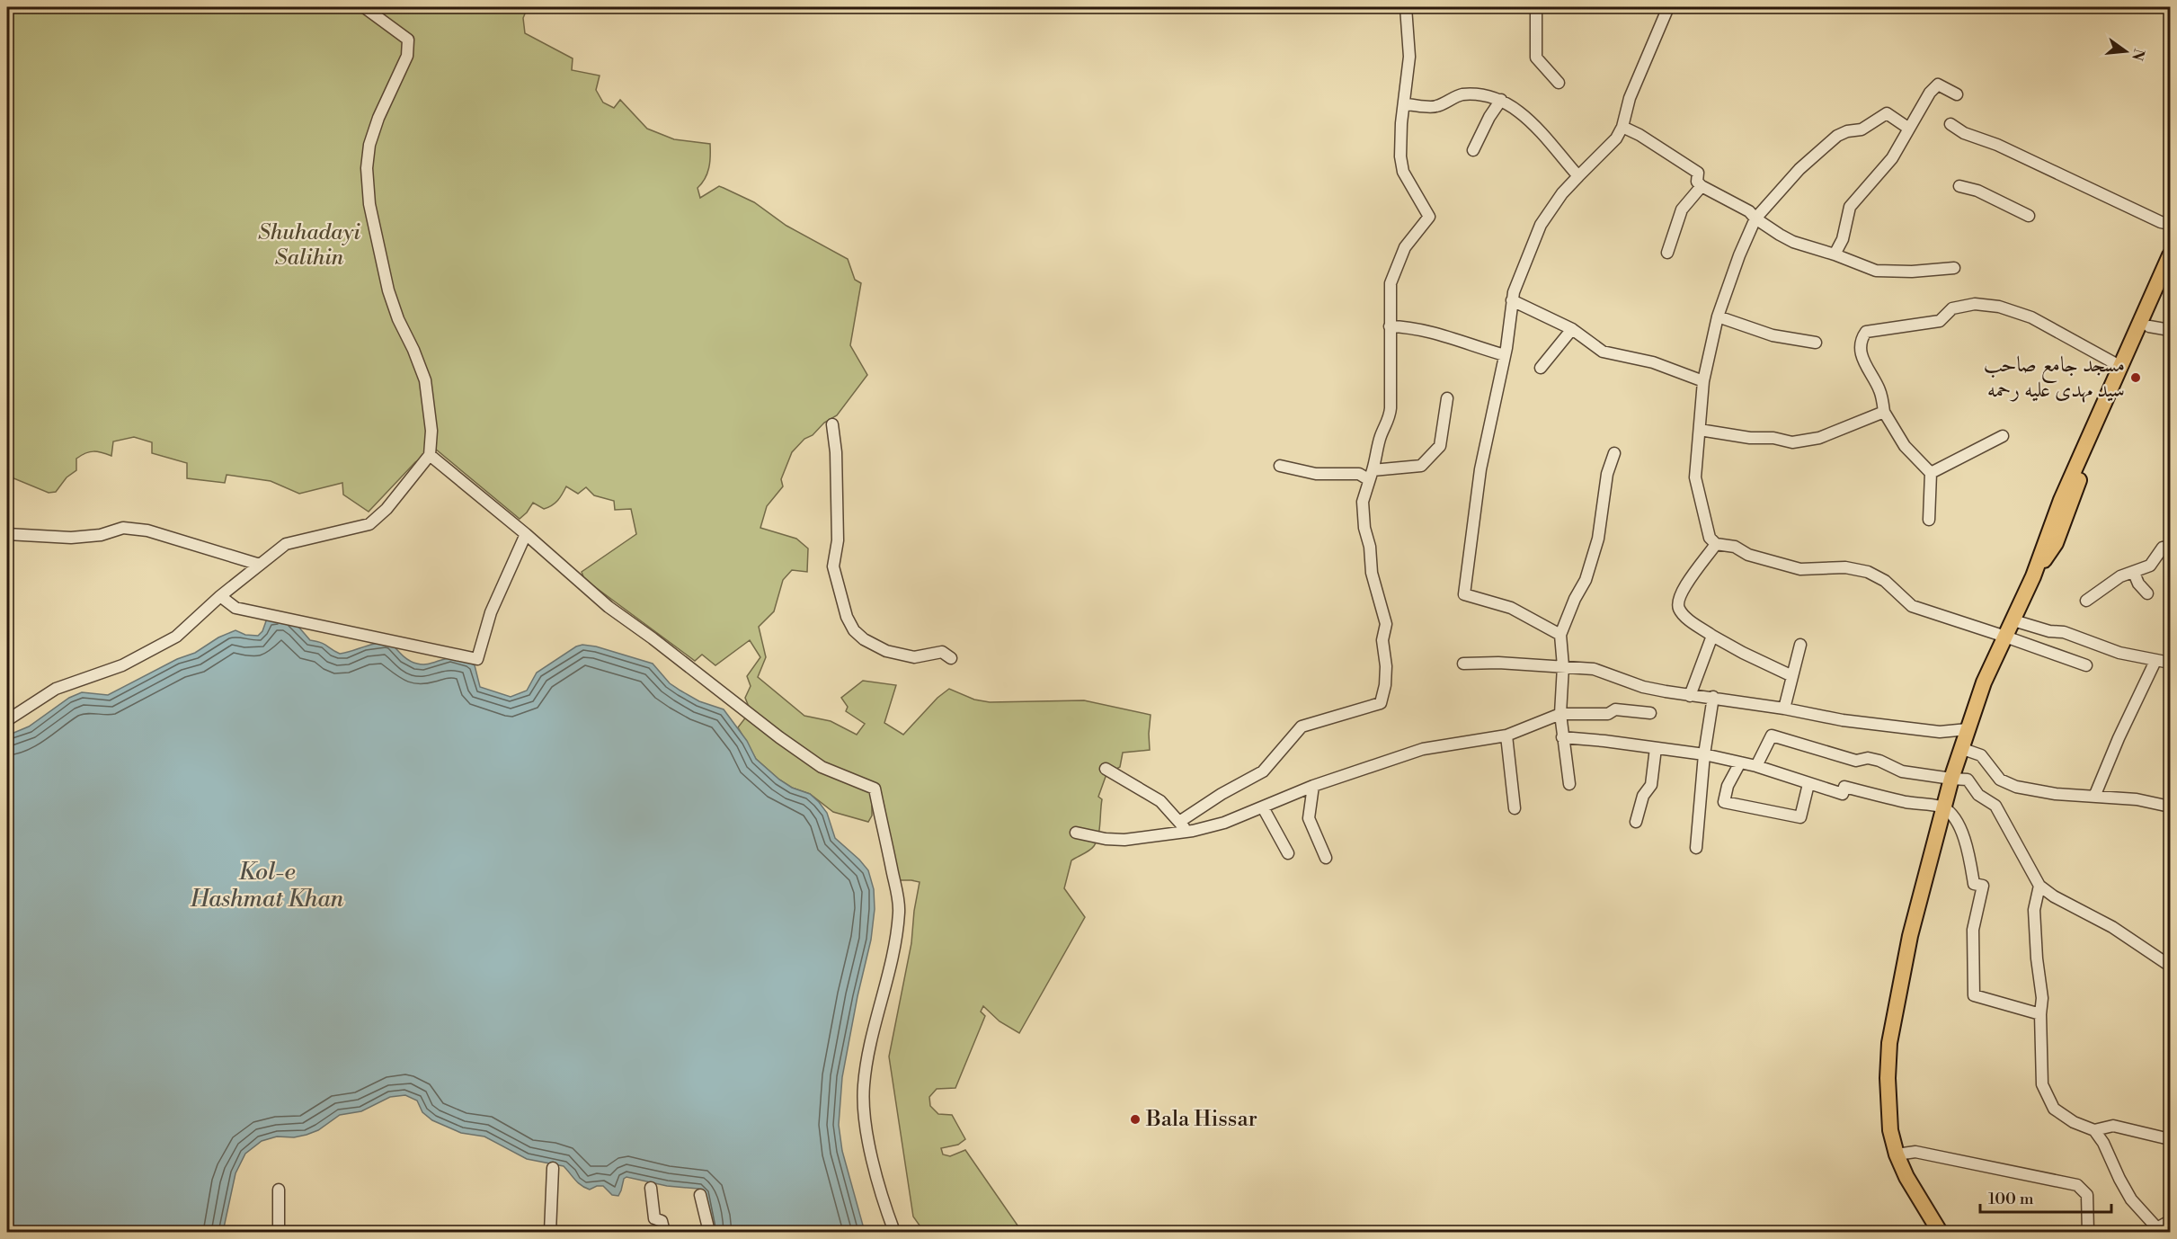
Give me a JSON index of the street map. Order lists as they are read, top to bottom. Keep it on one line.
{"water":["Kol-e Hashmat Khan"],"parks":["Shuhadayi Salihin"],"places":["مسجد جامع صاحب سید مهدی علیه رحمه","Bala Hissar"],"scale_bar":"100 m","north":"right"}
